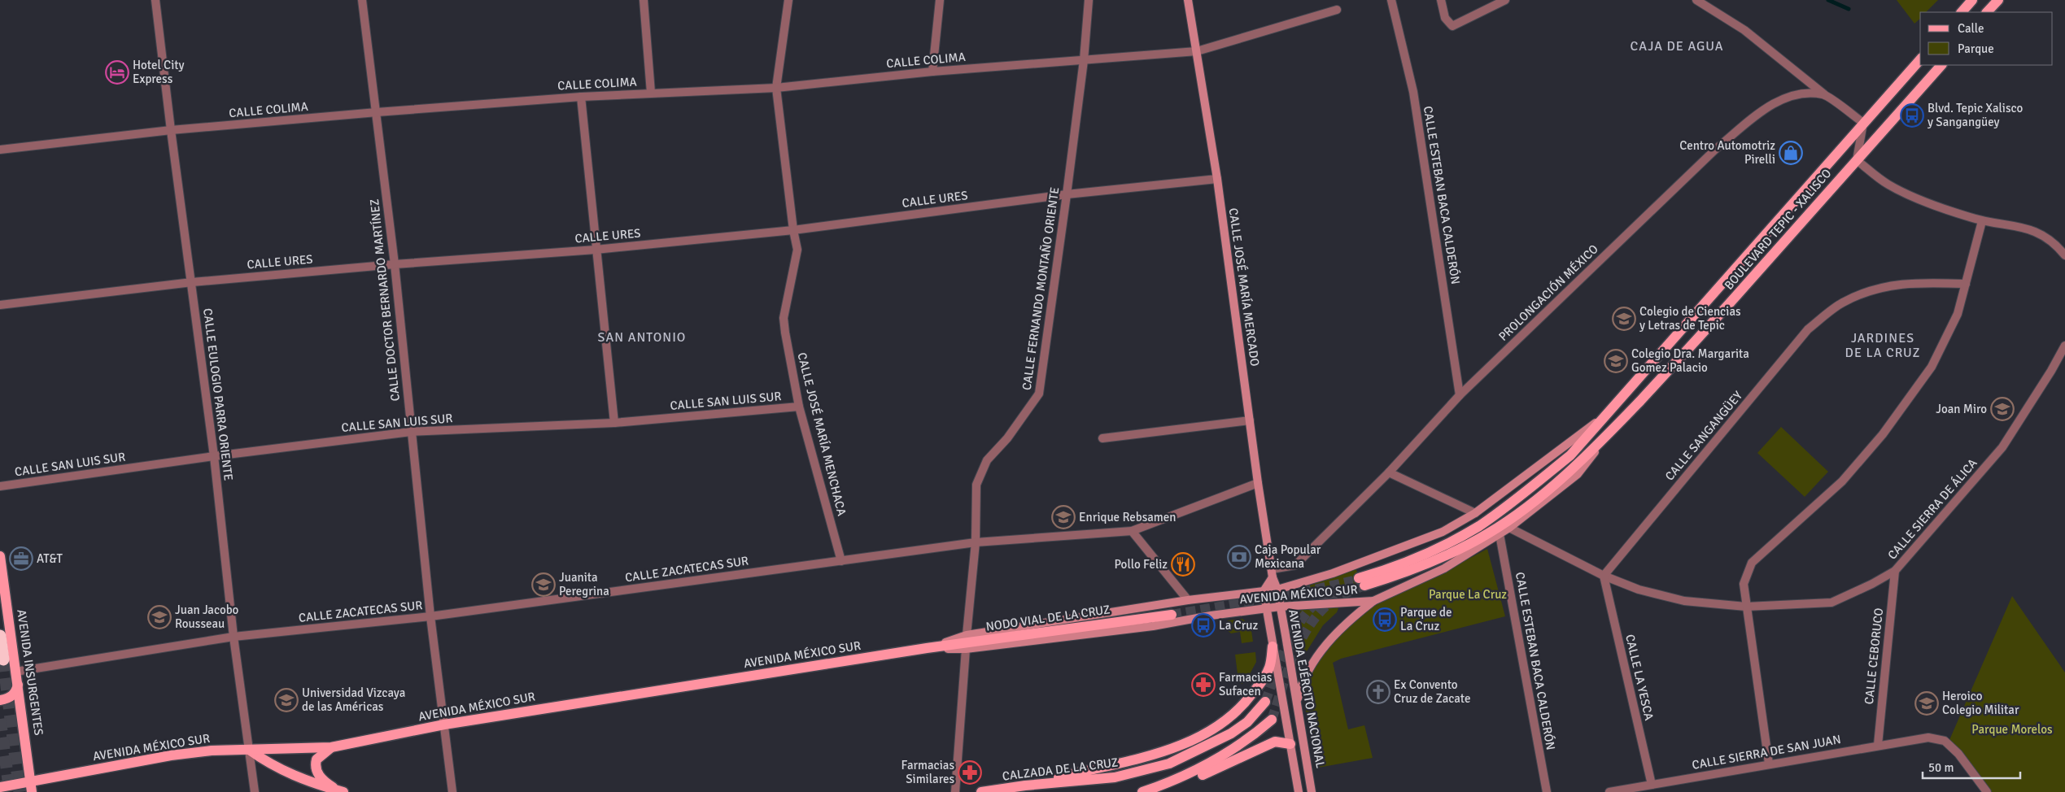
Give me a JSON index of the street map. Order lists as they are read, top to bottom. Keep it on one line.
{"streets":{"highway":["AVENIDA INSURGENTES"],"main road":["BOULEVARD TEPIC - XALISCO","CALLE JOSÉ MARÍA MERCADO","AVENIDA MÉXICO SUR","NODO VIAL DE LA CRUZ","AVENIDA EJÉRCITO NACIONAL","CALZADA DE LA CRUZ"],"street":["CALLE COLIMA","CALLE ESTEBAN BACA CALDERÓN","CALLE URES","CALLE FERNANDO MONTAÑO ORIENTE","PROLONGACIÓN MÉXICO","CALLE DOCTOR BERNARDO MARTÍNEZ","CALLE EULOGIO PARRA ORIENTE","CALLE SAN LUIS SUR","CALLE JOSÉ MARÍA MENCHACA","CALLE SANGANGÜEY","CALLE SIERRA DE ÁLICA","CALLE ZACATECAS SUR","CALLE CEBORUCO","CALLE LA YESCA","CALLE SIERRA DE SAN JUAN"]},"crossings":[["CALLE COLIMA","CALLE JOSÉ MARÍA MERCADO"],["CALLE COLIMA","CALLE FERNANDO MONTAÑO ORIENTE"],["CALLE COLIMA","CALLE DOCTOR BERNARDO MARTÍNEZ"],["CALLE COLIMA","CALLE EULOGIO PARRA ORIENTE"],["CALLE COLIMA","CALLE JOSÉ MARÍA MENCHACA"],["CALLE ESTEBAN BACA CALDERÓN","PROLONGACIÓN MÉXICO"],["CALLE ESTEBAN BACA CALDERÓN","AVENIDA MÉXICO SUR"],["CALLE URES","CALLE JOSÉ MARÍA MERCADO"],["CALLE URES","CALLE FERNANDO MONTAÑO ORIENTE"],["CALLE URES","CALLE DOCTOR BERNARDO MARTÍNEZ"],["CALLE URES","CALLE EULOGIO PARRA ORIENTE"],["CALLE URES","CALLE JOSÉ MARÍA MENCHACA"],["BOULEVARD TEPIC - XALISCO","AVENIDA MÉXICO SUR"],["CALLE JOSÉ MARÍA MERCADO","PROLONGACIÓN MÉXICO"],["CALLE JOSÉ MARÍA MERCADO","CALLE ZACATECAS SUR"],["CALLE JOSÉ MARÍA MERCADO","AVENIDA EJÉRCITO NACIONAL"],["CALLE FERNANDO MONTAÑO ORIENTE","CALLE ZACATECAS SUR"],["CALLE FERNANDO MONTAÑO ORIENTE","AVENIDA MÉXICO SUR"],["PROLONGACIÓN MÉXICO","AVENIDA EJÉRCITO NACIONAL"],["CALLE DOCTOR BERNARDO MARTÍNEZ","CALLE SAN LUIS SUR"],["CALLE DOCTOR BERNARDO MARTÍNEZ","CALLE ZACATECAS SUR"],["CALLE DOCTOR BERNARDO MARTÍNEZ","AVENIDA MÉXICO SUR"],["CALLE EULOGIO PARRA ORIENTE","CALLE SAN LUIS SUR"],["CALLE EULOGIO PARRA ORIENTE","CALLE ZACATECAS SUR"],["CALLE EULOGIO PARRA ORIENTE","AVENIDA MÉXICO SUR"],["CALLE SAN LUIS SUR","CALLE JOSÉ MARÍA MENCHACA"],["CALLE JOSÉ MARÍA MENCHACA","CALLE ZACATECAS SUR"],["CALLE SANGANGÜEY","CALLE SIERRA DE ÁLICA"],["CALLE SANGANGÜEY","CALLE LA YESCA"],["CALLE SIERRA DE ÁLICA","AVENIDA MÉXICO SUR"],["CALLE SIERRA DE ÁLICA","CALLE CEBORUCO"],["CALLE SIERRA DE ÁLICA","CALLE LA YESCA"],["CALLE ZACATECAS SUR","AVENIDA INSURGENTES"],["AVENIDA MÉXICO SUR","NODO VIAL DE LA CRUZ"],["AVENIDA MÉXICO SUR","AVENIDA INSURGENTES"],["AVENIDA MÉXICO SUR","AVENIDA EJÉRCITO NACIONAL"],["CALLE CEBORUCO","CALLE SIERRA DE SAN JUAN"],["CALLE LA YESCA","CALLE SIERRA DE SAN JUAN"]],"districts":["CAJA DE AGUA","SAN ANTONIO","JARDINES DE LA CRUZ"],"parks":["Parque La Cruz","Parque Morelos"],"places":{"hotel":["Hotel City Express"],"bus stop":["Blvd. Tepic Xalisco y Sangangüey","Parque de La Cruz","La Cruz"],"shop":["Centro Automotriz Pirelli"],"school or university":["Colegio de Ciencias y Letras de Tepic","Colegio Dra. Margarita Gomez Palacio","Joan Miro","Enrique Rebsamen","Juanita Peregrina","Juan Jacobo Rousseau","Universidad Vizcaya de las Américas","Heroico Colegio Militar"],"bank":["Caja Popular Mexicana"],"office":["AT&T"],"restaurant":["Pollo Feliz"],"pharmacy":["Farmacias Sufacen","Farmacias Similares"],"church":["Ex Convento Cruz de Zacate"]},"legend":["Calle","Parque"],"scale_bar":"50 m"}
